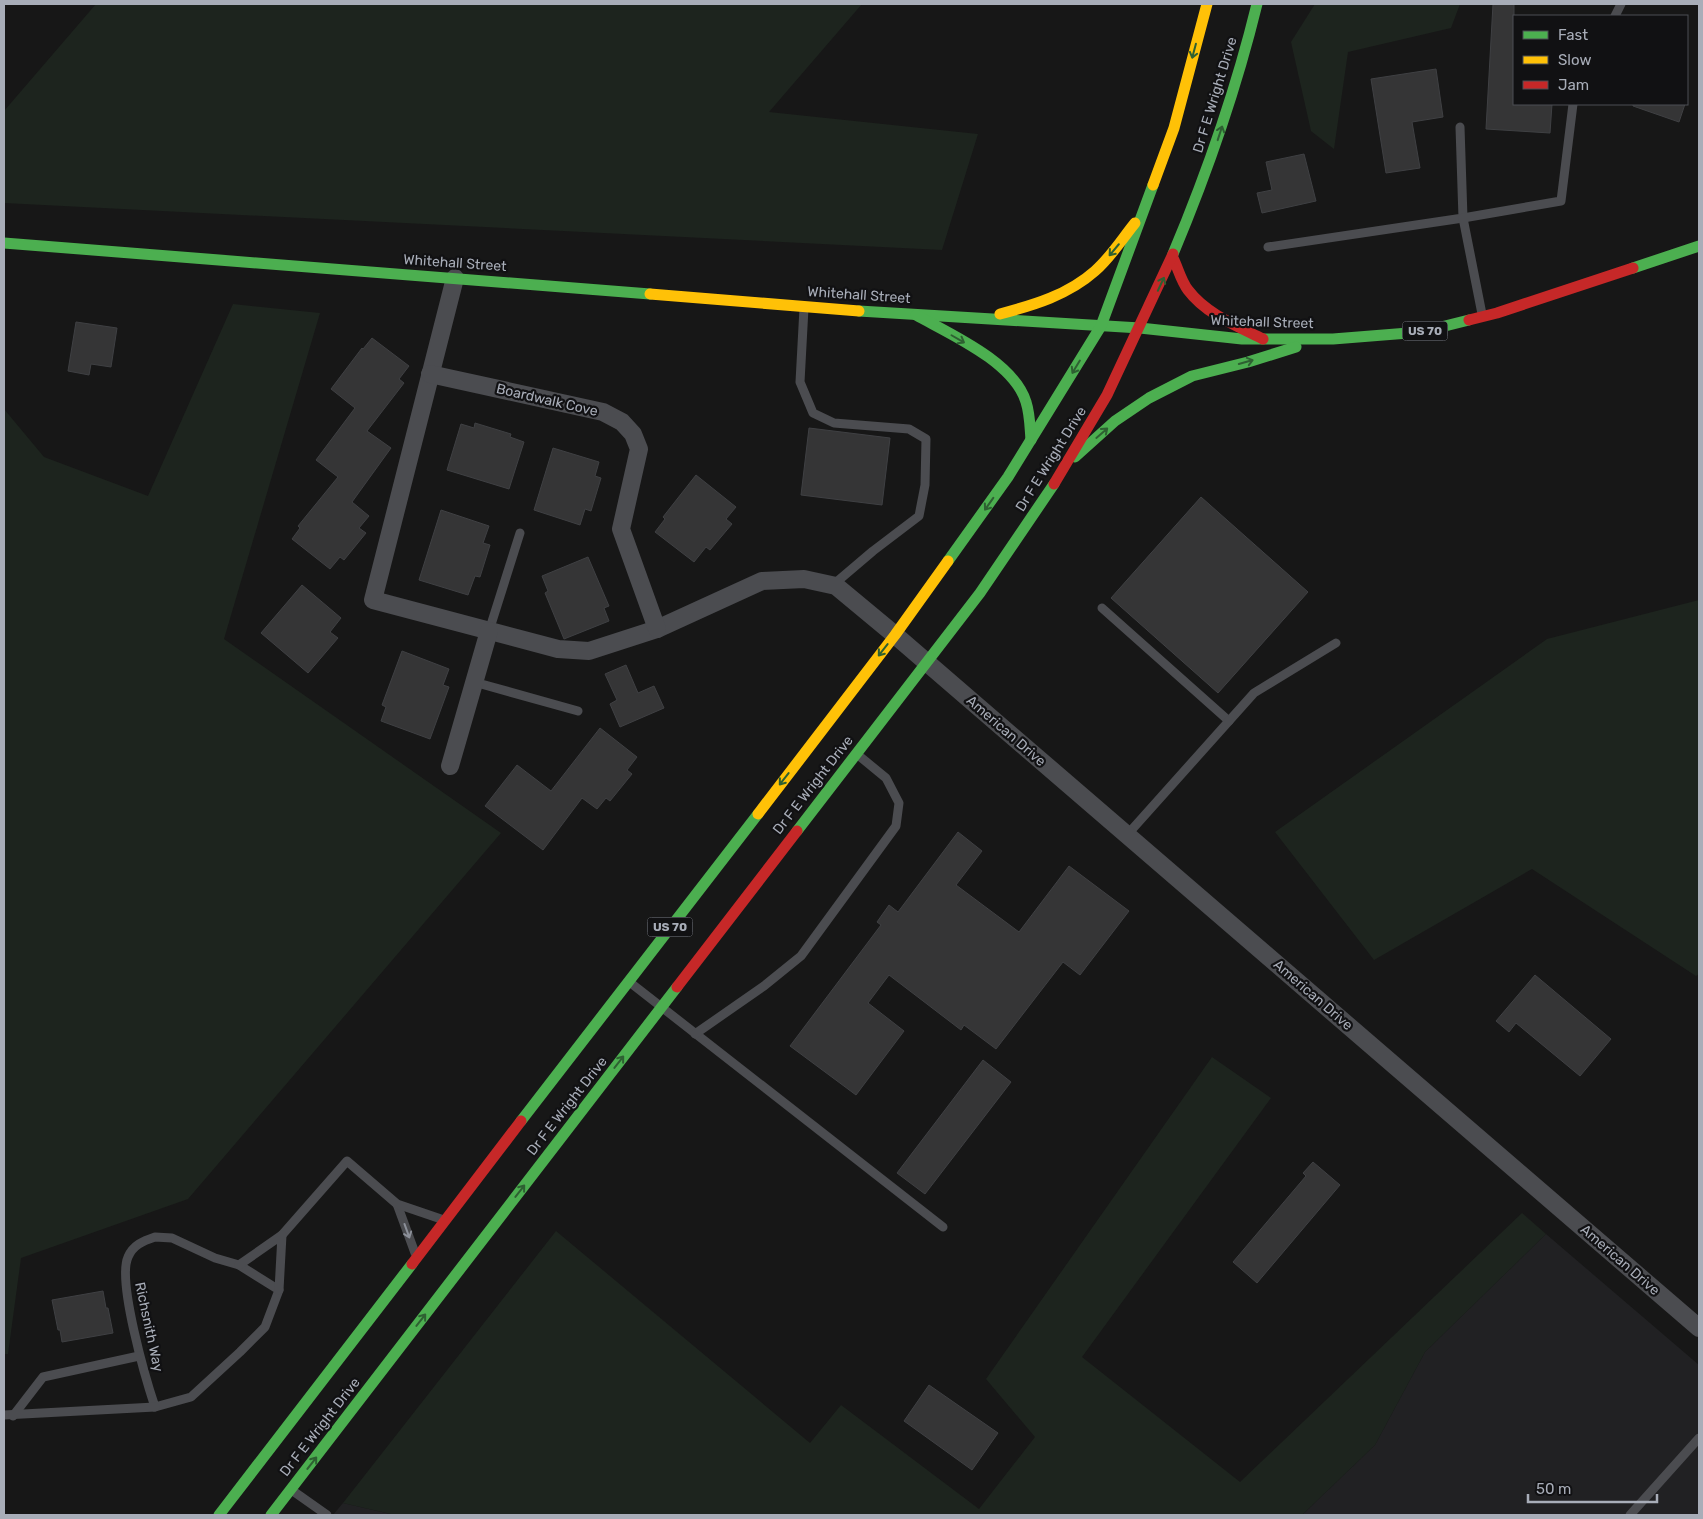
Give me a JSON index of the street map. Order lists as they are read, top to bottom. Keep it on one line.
{"streets":{"main road":["Dr F E Wright Drive","Whitehall Street","US 70"],"street":["Boardwalk Cove","American Drive"],"lane":["Richsnith Way"]},"crossings":[["Dr F E Wright Drive","Whitehall Street"],["Dr F E Wright Drive","American Drive"],["Whitehall Street","US 70"]],"legend":["Fast","Slow","Jam"],"scale_bar":"50 m"}
